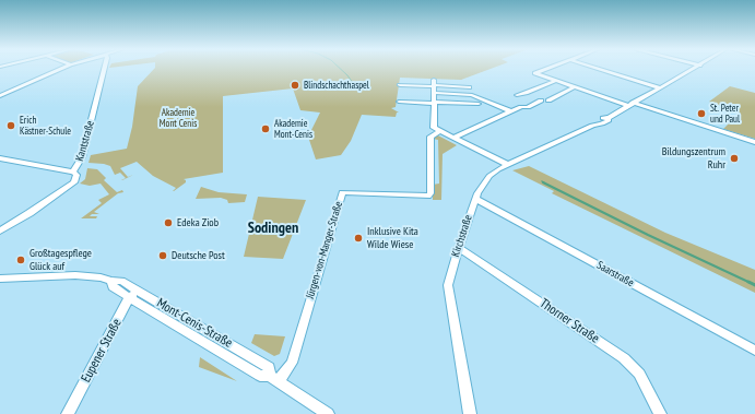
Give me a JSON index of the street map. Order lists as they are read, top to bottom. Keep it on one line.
{"streets":{"street":["Kantstraße","Kirchstraße","Jürgen-von-Manger-Straße","Saarstraße","Thorner Straße","Mont-Cenis-Straße","Eupener Straße"]},"crossings":[["Kirchstraße","Saarstraße"],["Kirchstraße","Thorner Straße"],["Jürgen-von-Manger-Straße","Mont-Cenis-Straße"],["Mont-Cenis-Straße","Eupener Straße"]],"districts":["Sodingen"],"parks":["Akademie Mont Cenis"],"places":["Blindschachthaspel","St. Peter und Paul","Erich Kästner-Schule","Akademie Mont-Cenis","Bildungszentrum Ruhr","Edeka Ziob","Inklusive Kita Wilde Wiese","Deutsche Post","Großtagespflege Glück auf"]}
